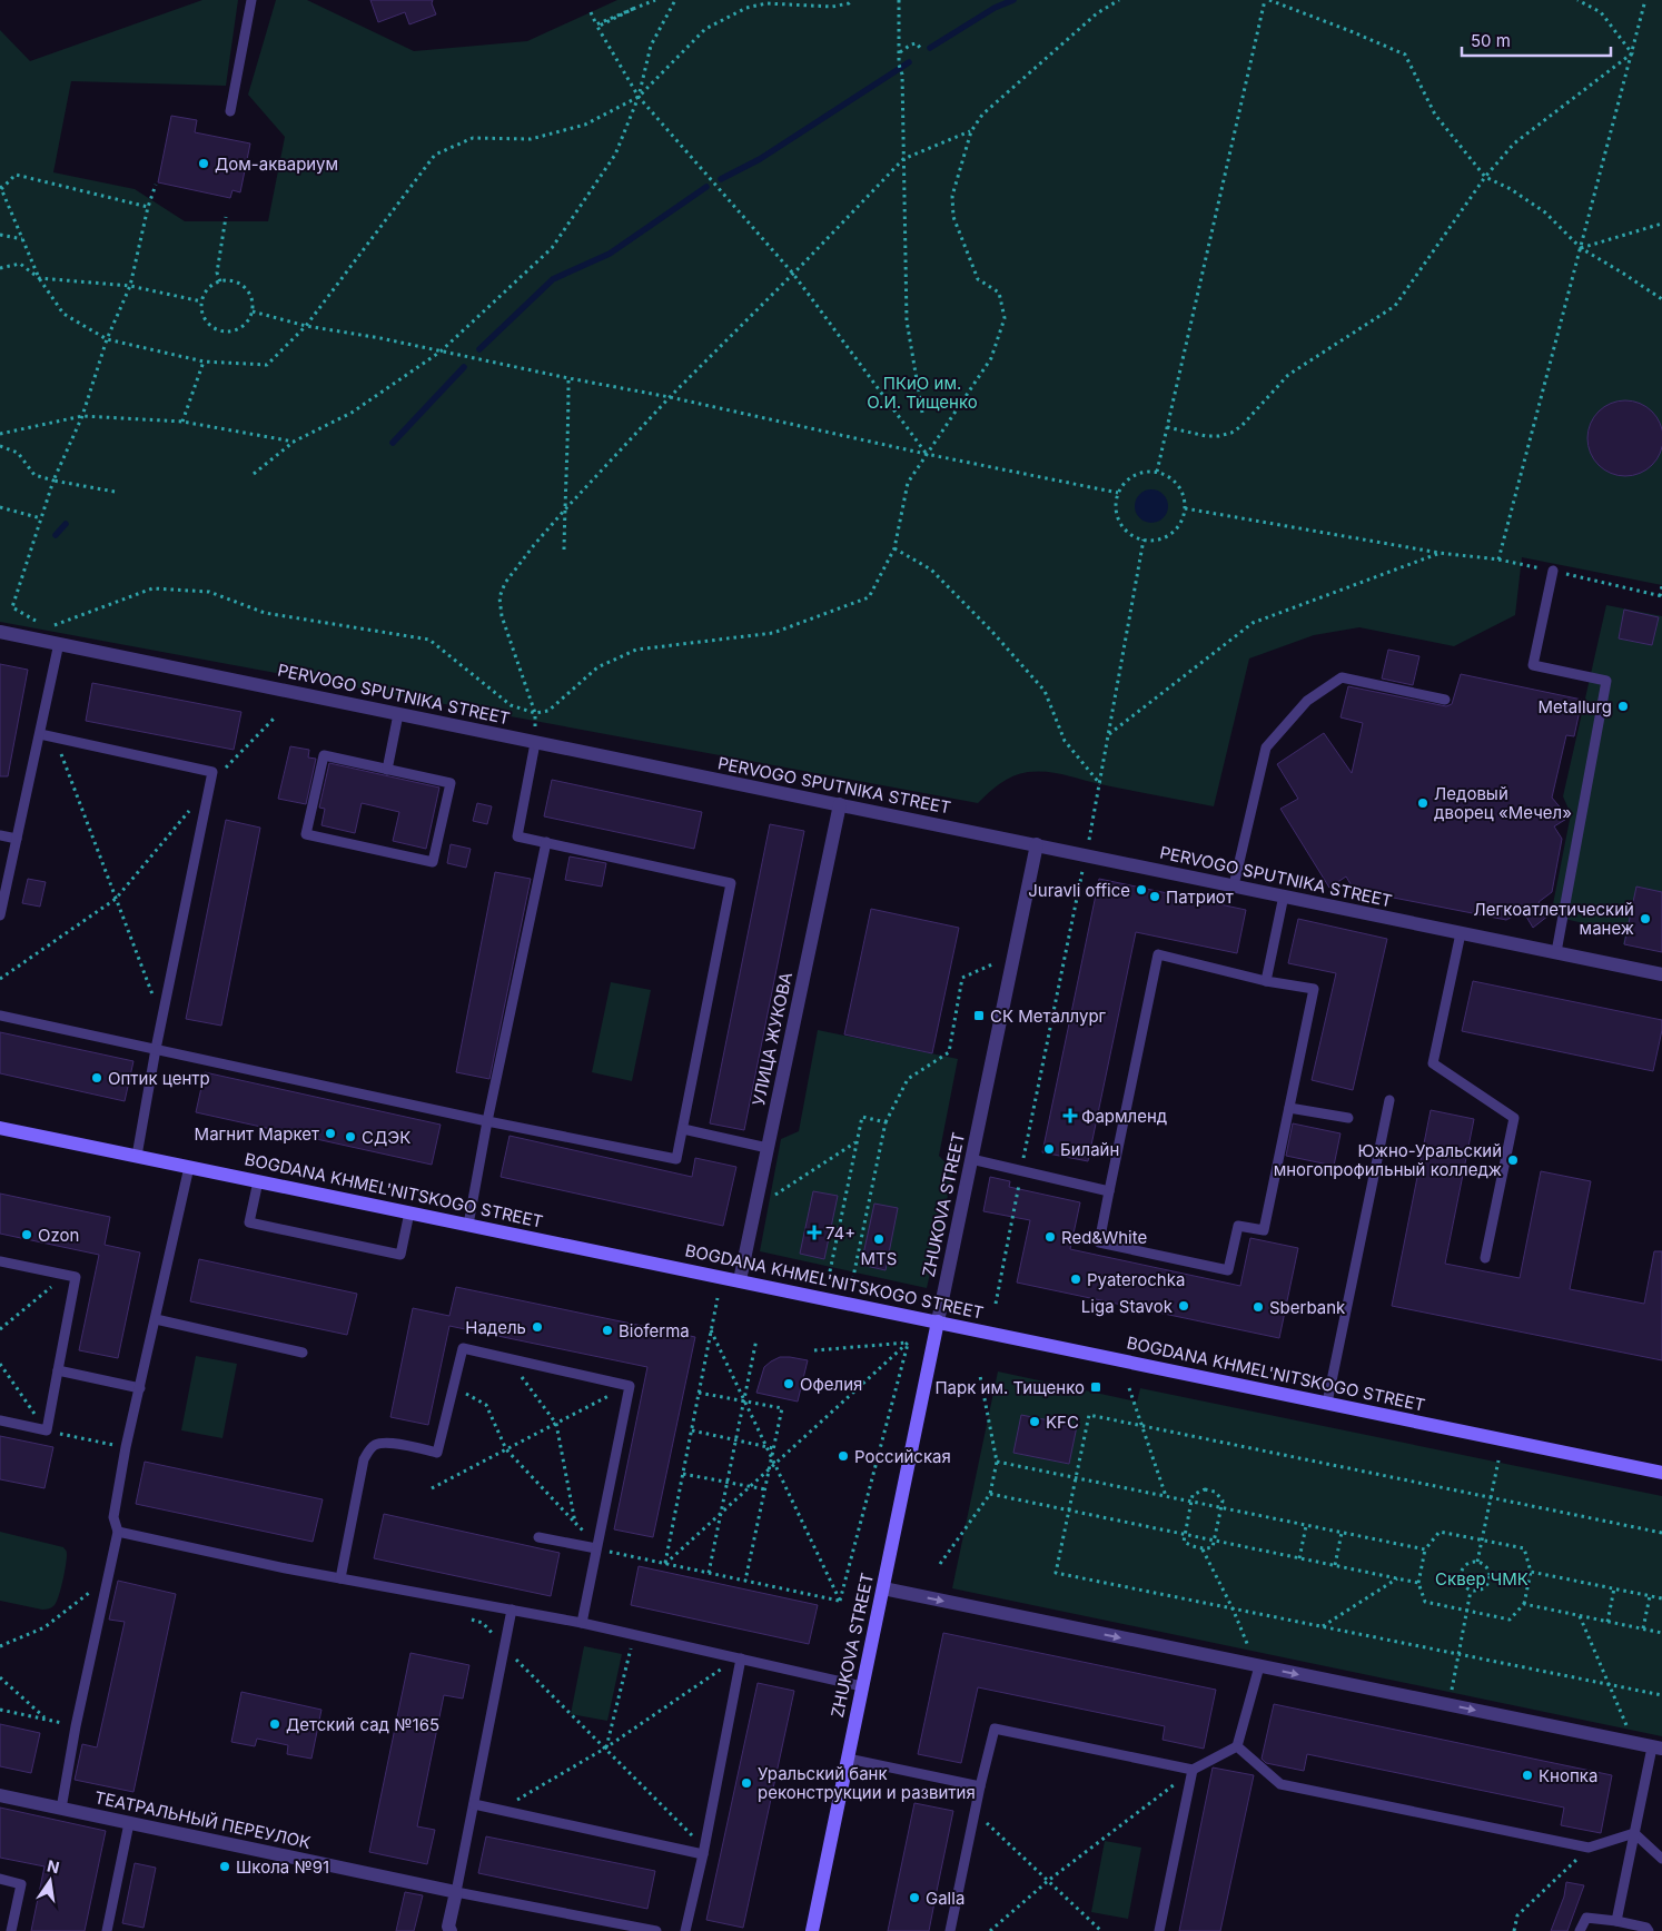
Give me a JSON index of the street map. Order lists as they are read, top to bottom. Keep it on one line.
{"streets":{"main road":["BOGDANA KHMEL'NITSKOGO STREET","ZHUKOVA STREET"],"street":["PERVOGO SPUTNIKA STREET","УЛИЦА ЖУКОВА","ТЕАТРАЛЬНЫЙ ПЕРЕУЛОК"]},"crossings":[["PERVOGO SPUTNIKA STREET","УЛИЦА ЖУКОВА"],["PERVOGO SPUTNIKA STREET","ZHUKOVA STREET"],["УЛИЦА ЖУКОВА","BOGDANA KHMEL'NITSKOGO STREET"],["BOGDANA KHMEL'NITSKOGO STREET","ZHUKOVA STREET"]],"parks":["ПКиО им. О.И. Тищенко","Сквер ЧМК"],"places":{"other":["Дом-аквариум","Metallurg","Ледовый дворец «Мечел»","Juravli office","Патриот","Легкоатлетический манеж","Оптик центр","Магнит Маркет","СДЭК","Билайн","Южно-Уральский многопрофильный колледж","Ozon","Red&White","MTS","Pyaterochka","Liga Stavok","Sberbank","Надель","Bioferma","Офелия","KFC","Российская","Детский сад №165","Кнопка","Уральский банк реконструкции и развития","Школа №91","Galla"],"transit":["СК Металлург","Парк им. Тищенко"],"health":["Фармленд","74+"]},"scale_bar":"50 m","north":"top"}
